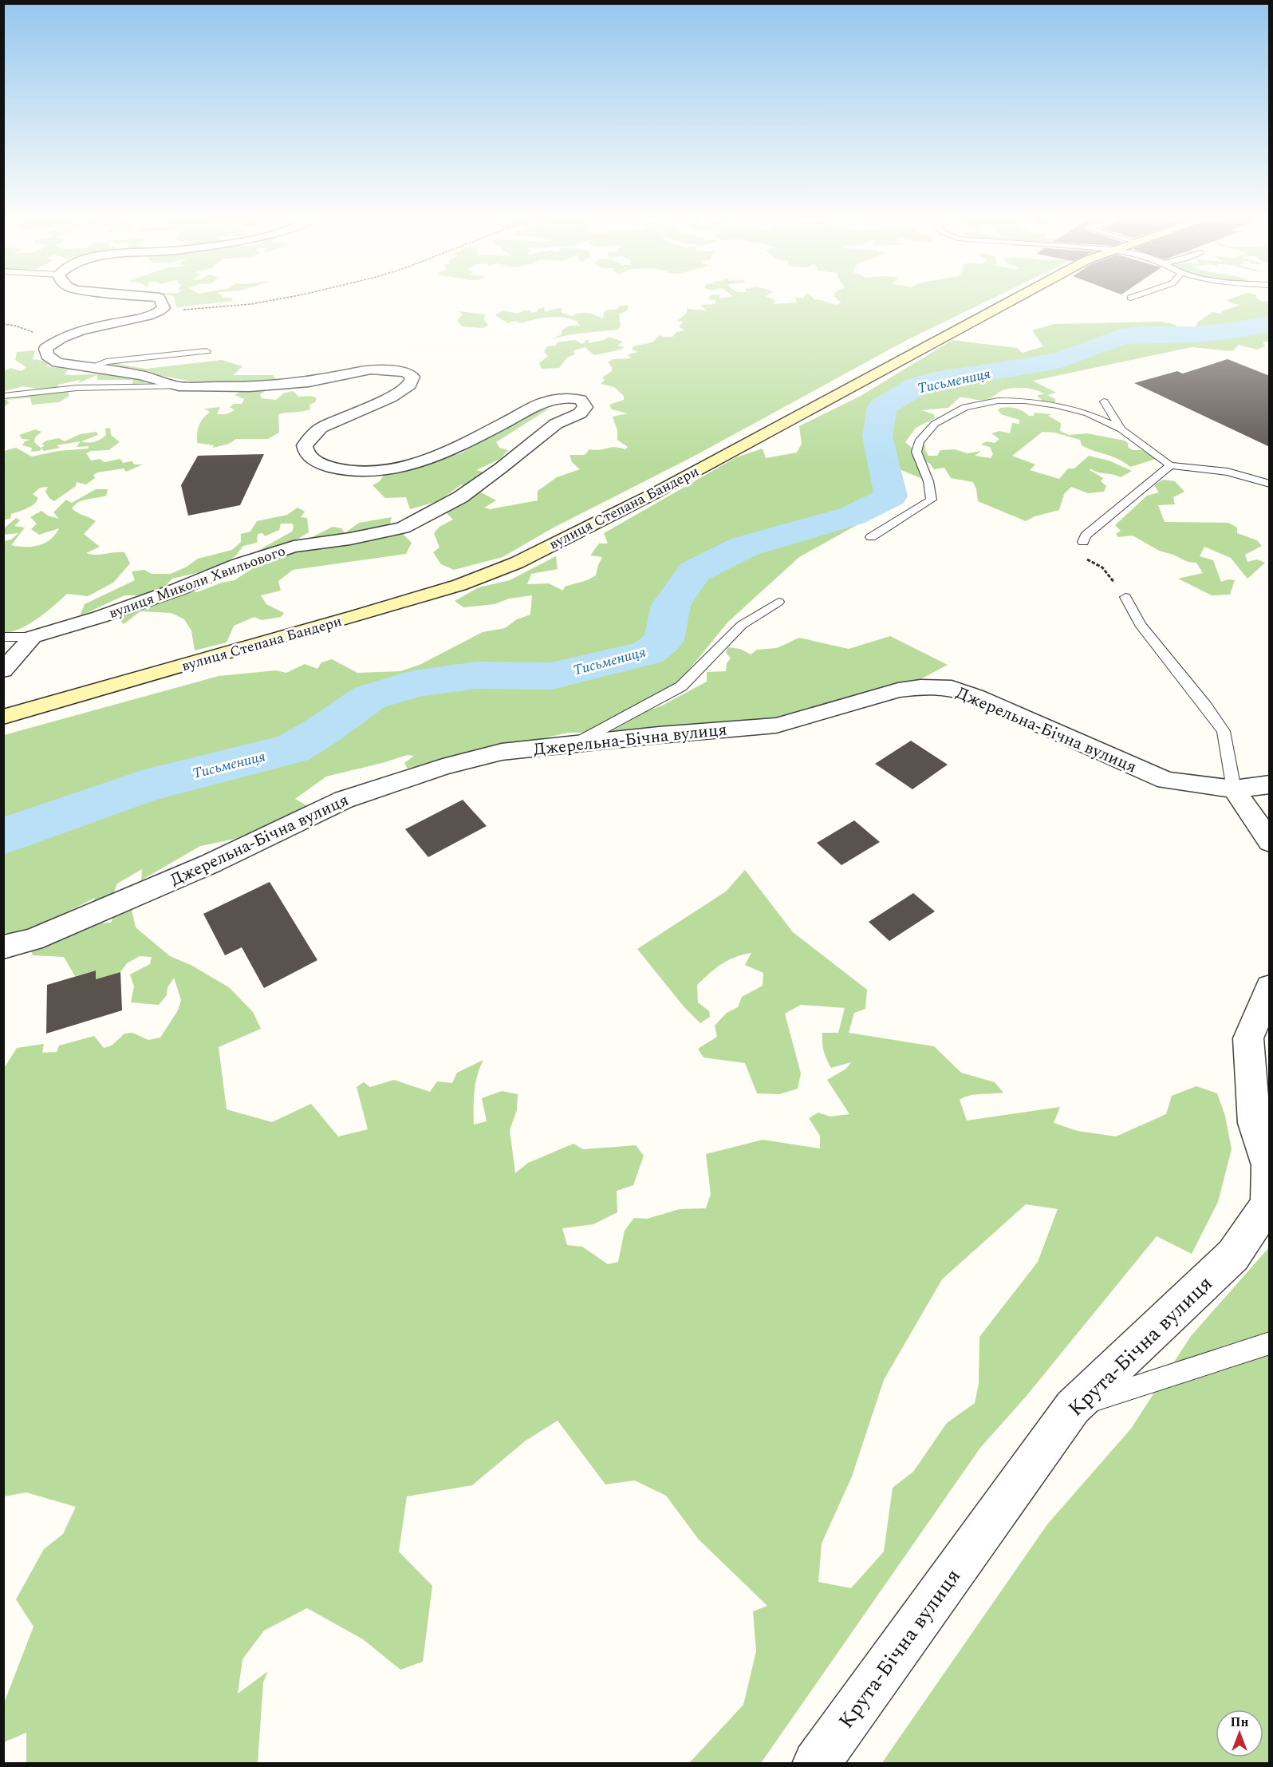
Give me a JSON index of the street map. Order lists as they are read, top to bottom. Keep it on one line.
{"streets":{"main road":["вулиця Степана Бандери"],"street":["вулиця Миколи Хвильового","Джерельна-Бічна вулиця","Крута-Бічна вулиця"]},"water":["Тисьмениця"],"north":"top"}
